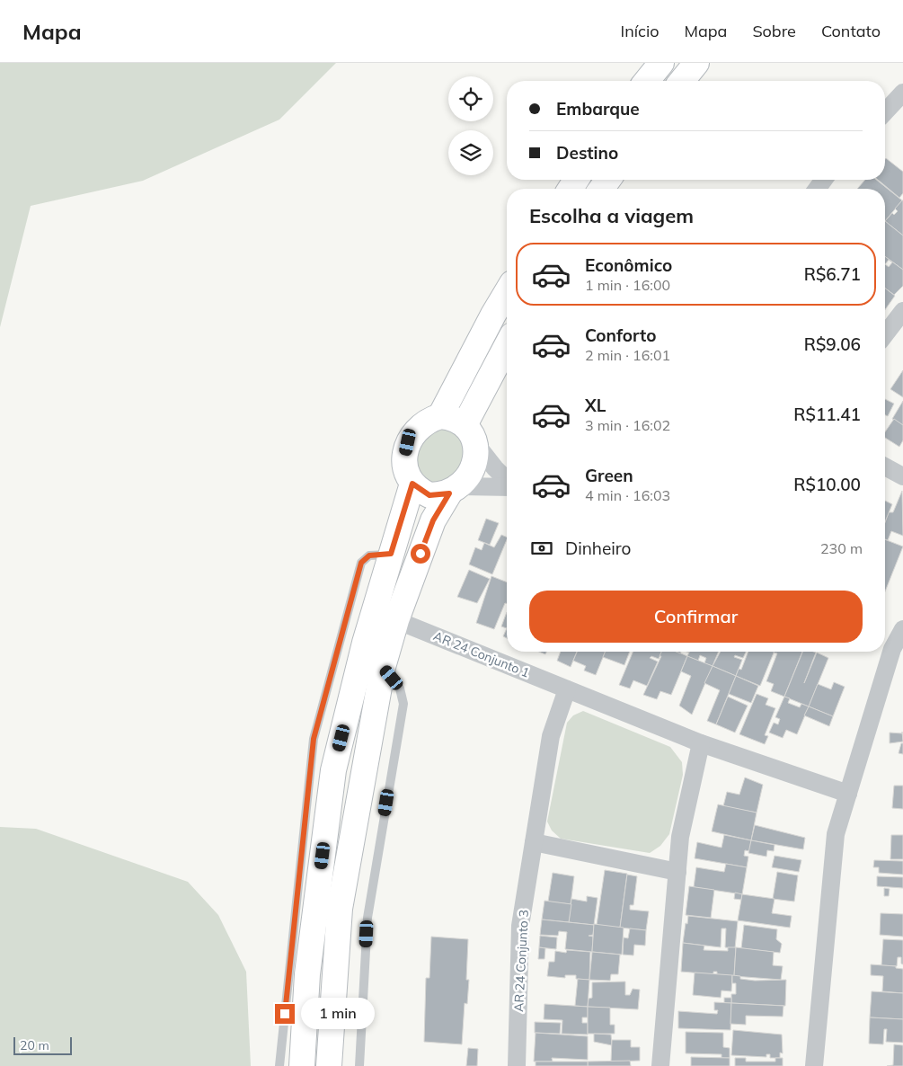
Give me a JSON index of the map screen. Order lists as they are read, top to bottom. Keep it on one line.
{"streets":{"street":["AR 24 Conjunto 1","AR 24 Conjunto 3"]},"crossings":[["AR 24 Conjunto 1","AR 24 Conjunto 3"]],"scale_bar":"20 m","page":{"header":"Mapa","nav":["Início","Mapa","Sobre","Contato"],"banner":["Embarque","Destino"],"heading":"Escolha a viagem","list":[{"name":"Econômico","note":"1 min · 16:00","value":"R$6.71"},{"name":"Conforto","note":"2 min · 16:01","value":"R$9.06"},{"name":"XL","note":"3 min · 16:02","value":"R$11.41"},{"name":"Green","note":"4 min · 16:03","value":"R$10.00"}],"pay":["Dinheiro","230 m"],"buttons":"Confirmar","bubble":"1 min","scale":"20 m"}}
